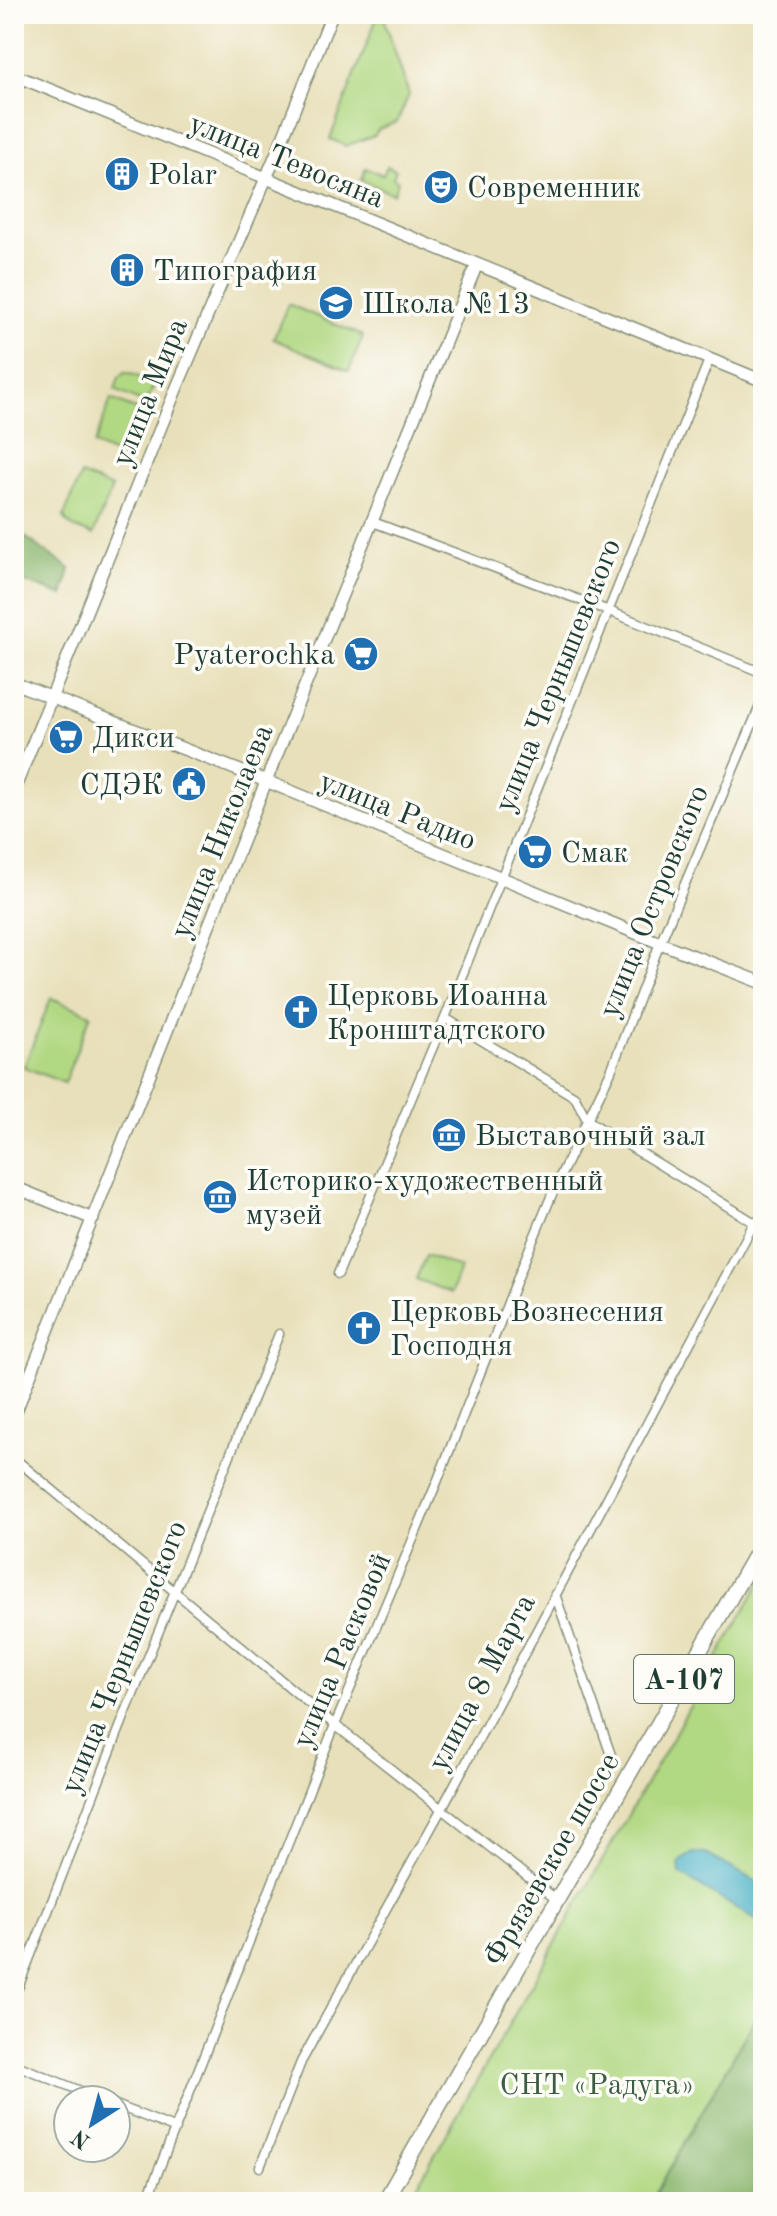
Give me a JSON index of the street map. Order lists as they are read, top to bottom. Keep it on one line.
{"streets":{"highway":["А-107","Фрязевское шоссе"],"main road":["улица Тевосяна","улица Мира","улица Радио","улица Николаева"],"street":["улица Чернышевского","улица Островского","улица Расковой","улица 8 Марта"]},"crossings":[["улица Тевосяна","улица Мира"],["улица Тевосяна","улица Чернышевского"],["улица Тевосяна","улица Николаева"],["улица Мира","улица Радио"],["улица Чернышевского","улица Радио"],["улица Радио","улица Николаева"],["улица Радио","улица Островского"],["улица Островского","улица Расковой"]],"parks":["СНТ «Радуга»"],"places":{"building":["Polar","Типография"],"theatre":["Современник"],"school or university":["Школа №13"],"supermarket":["Pyaterochka","Дикси","Смак"],"public building":["СДЭК"],"church":["Церковь Иоанна Кронштадтского","Церковь Вознесения Господня"],"museum":["Выставочный зал","Историко-художественный музей"]},"north":"bottom left"}
